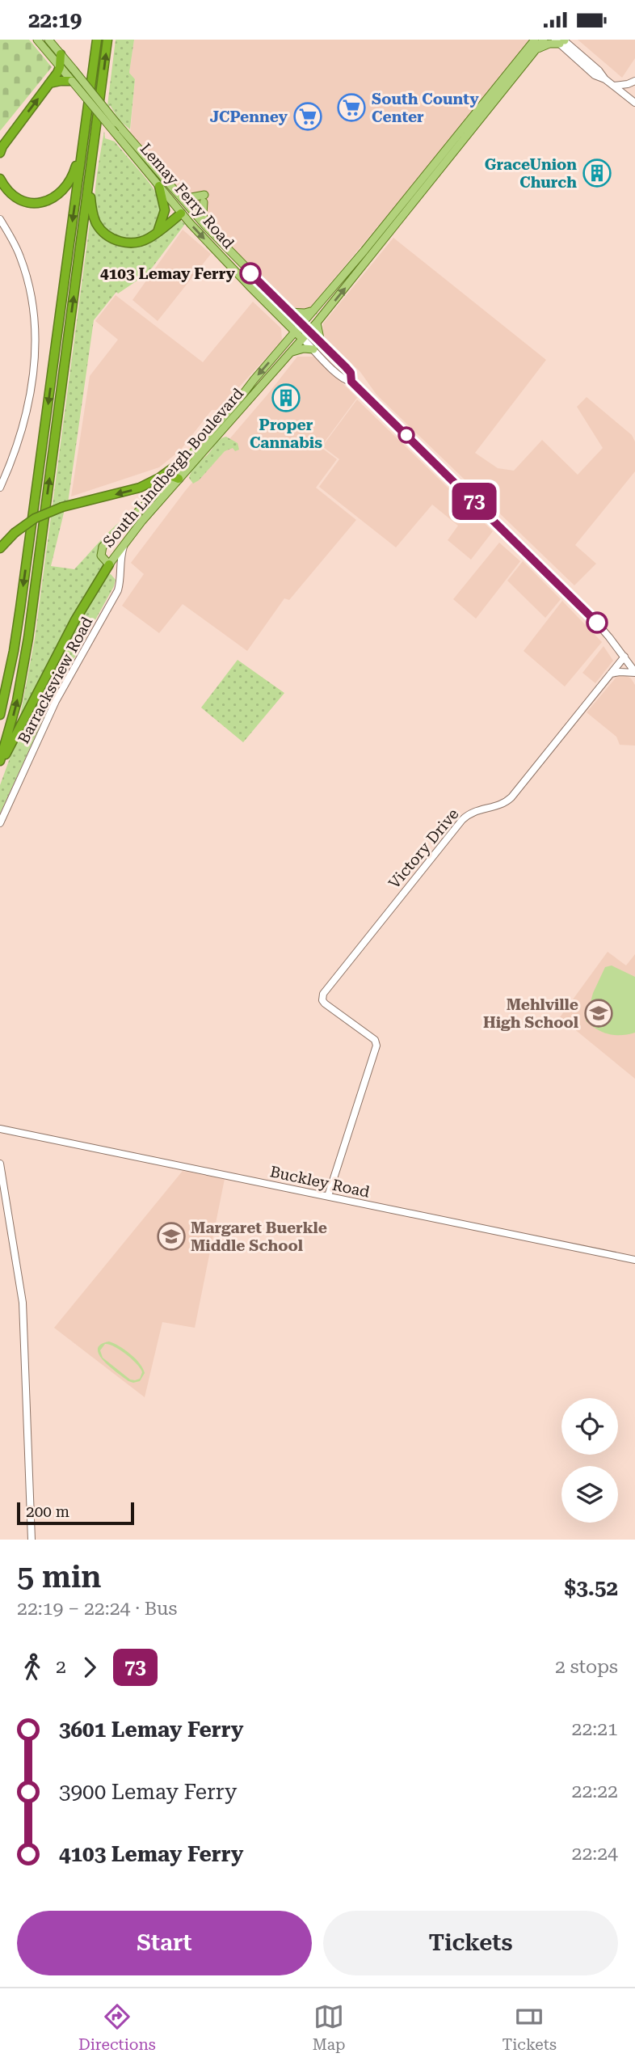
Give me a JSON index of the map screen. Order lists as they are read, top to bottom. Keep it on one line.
{"streets":{"main road":["Lemay Ferry Road","South Lindbergh Boulevard"],"street":["Barracksview Road","Victory Drive","Buckley Road"]},"crossings":[["Lemay Ferry Road","South Lindbergh Boulevard"],["Lemay Ferry Road","Victory Drive"],["South Lindbergh Boulevard","Barracksview Road"],["Victory Drive","Buckley Road"]],"places":{"supermarket":["South County Center","JCPenney"],"building":["GraceUnion Church","Proper Cannabis"],"other":["4103 Lemay Ferry"],"school or university":["Mehlville High School","Margaret Buerkle Middle School"]},"lines":["bus line 73"],"scale_bar":"200 m","page":{"status":"22:19","on_map":"73","scale":"200 m","heading":["5 min","22:19 – 22:24 · Bus","$3.52"],"legs":["2","73","2 stops"],"list":[{"name":"3601 Lemay Ferry","value":"22:21"},{"name":"3900 Lemay Ferry","value":"22:22"},{"name":"4103 Lemay Ferry","value":"22:24"}],"buttons":["Start","Tickets"],"tabs":["Directions","Map","Tickets"]}}
